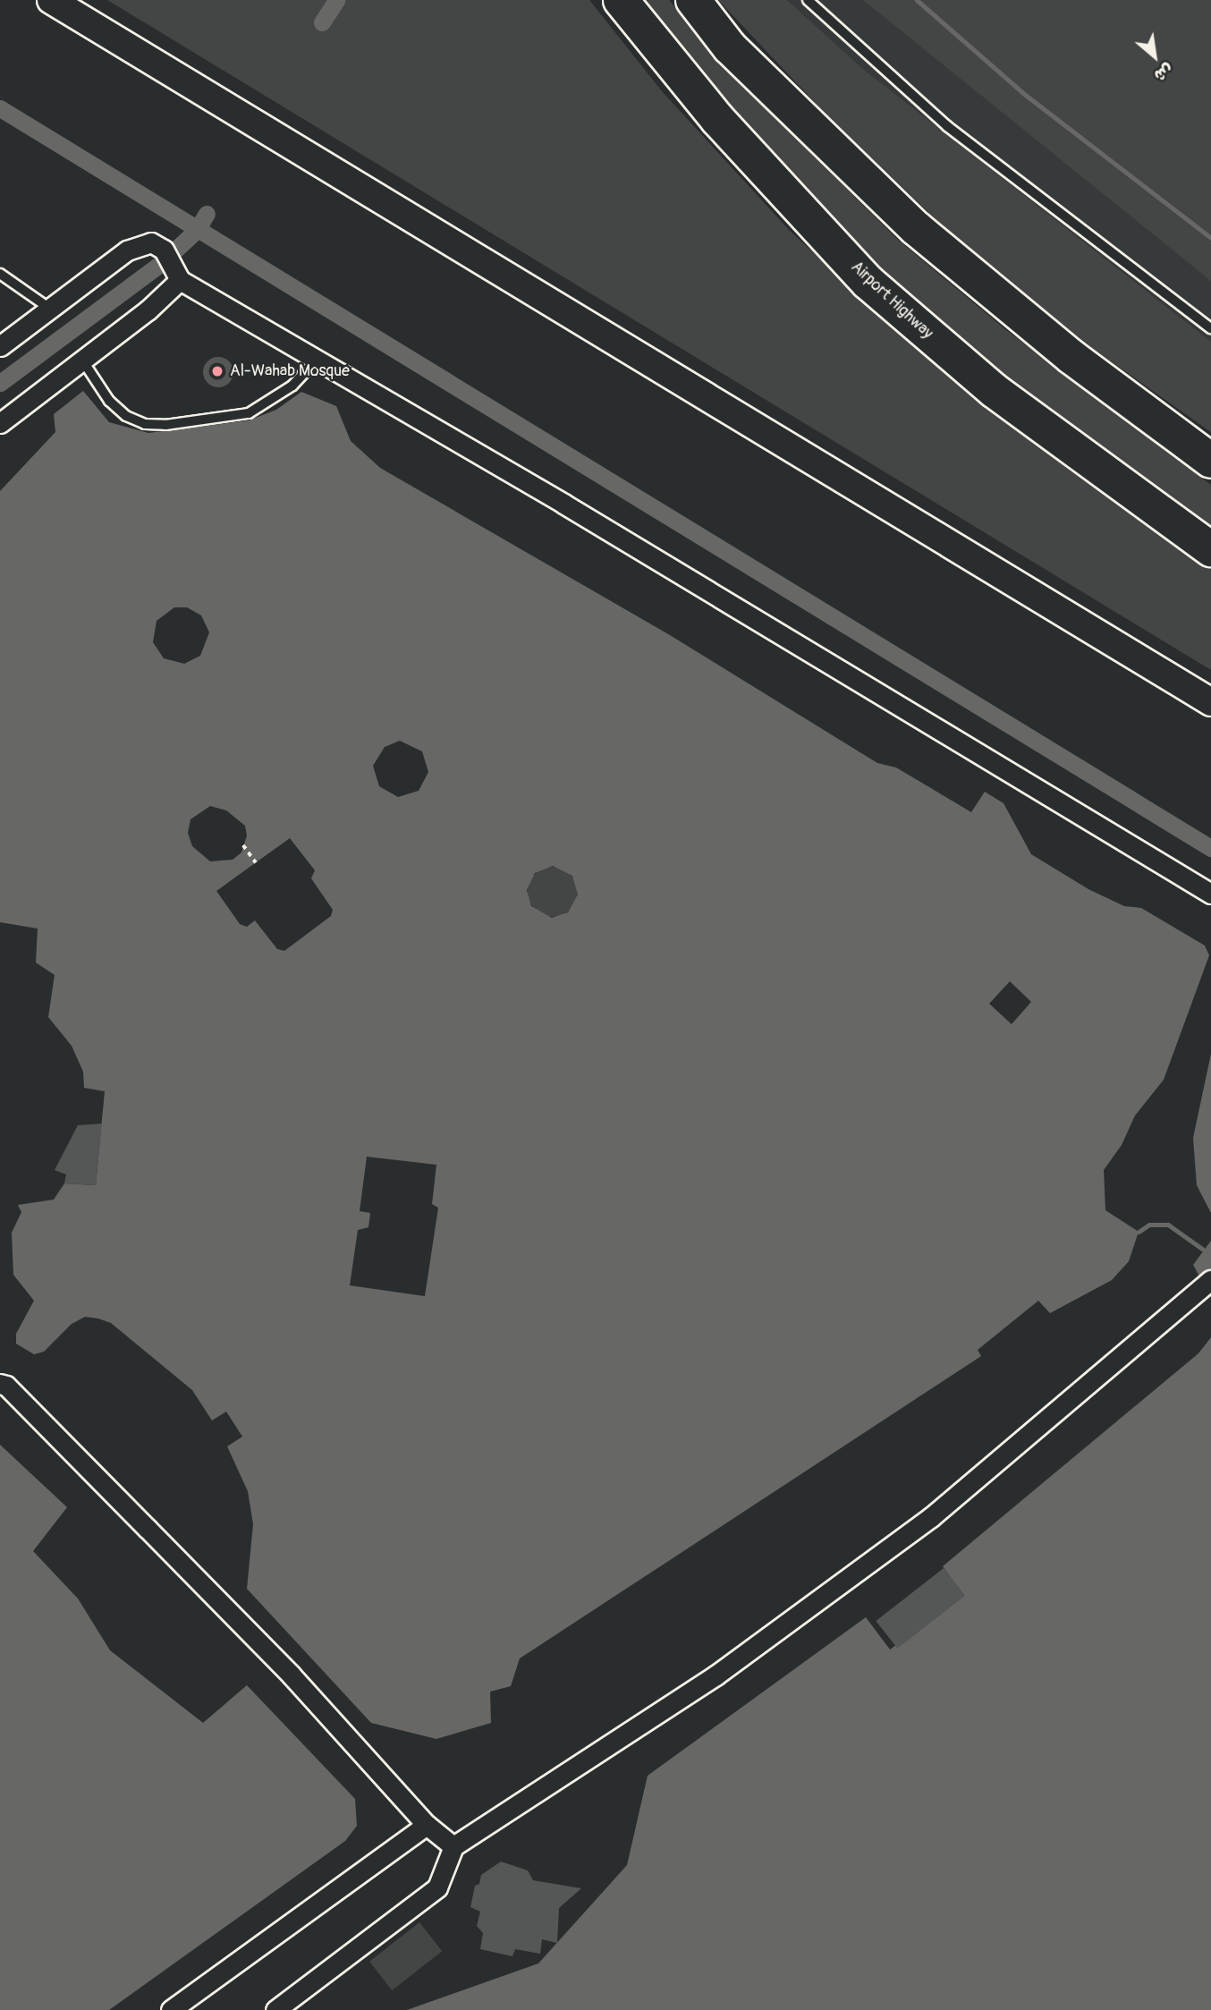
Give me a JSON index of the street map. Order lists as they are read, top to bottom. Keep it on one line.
{"streets":{"highway":["Airport Highway"]},"places":["Al-Wahab Mosque"],"north":"bottom right"}
